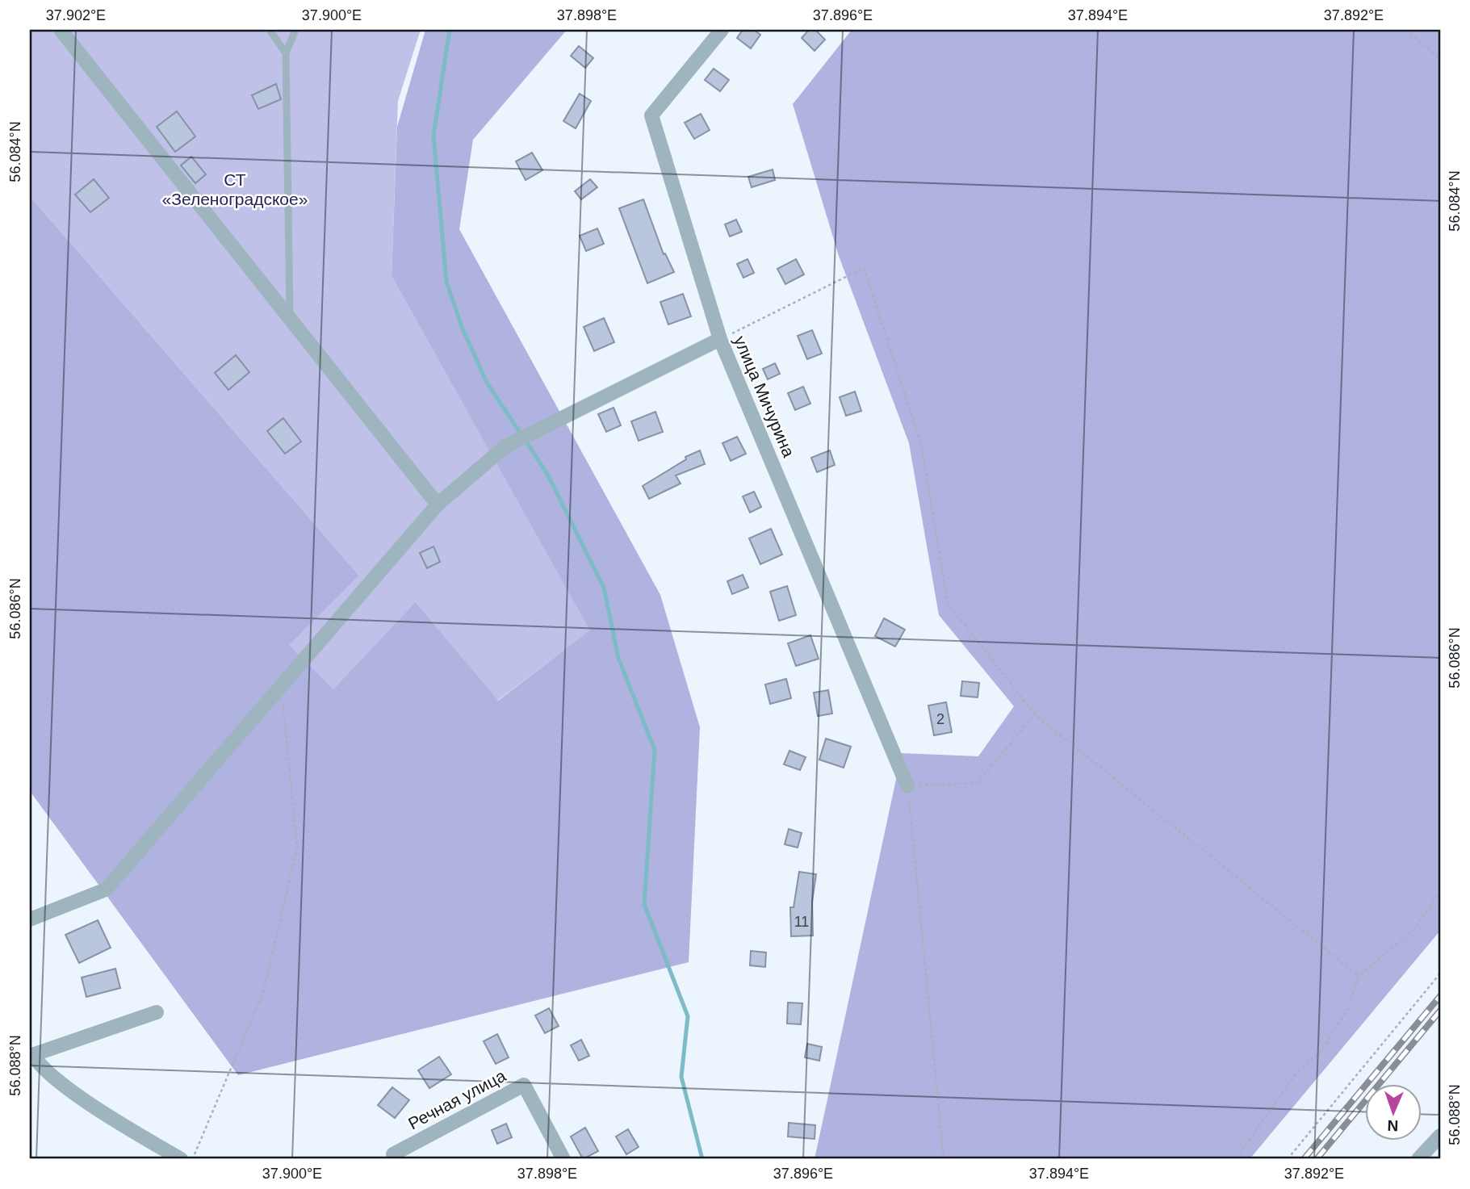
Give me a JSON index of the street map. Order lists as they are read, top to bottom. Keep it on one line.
{"streets":{"street":["улица Мичурина","Речная улица"]},"parks":["СТ «Зеленоградское»"],"house_numbers":["2","11"],"north":"bottom","coordinates":["37.902°E","37.900°E","37.898°E","37.896°E","37.894°E","37.892°E","56.084°N","56.086°N","56.088°N"]}
